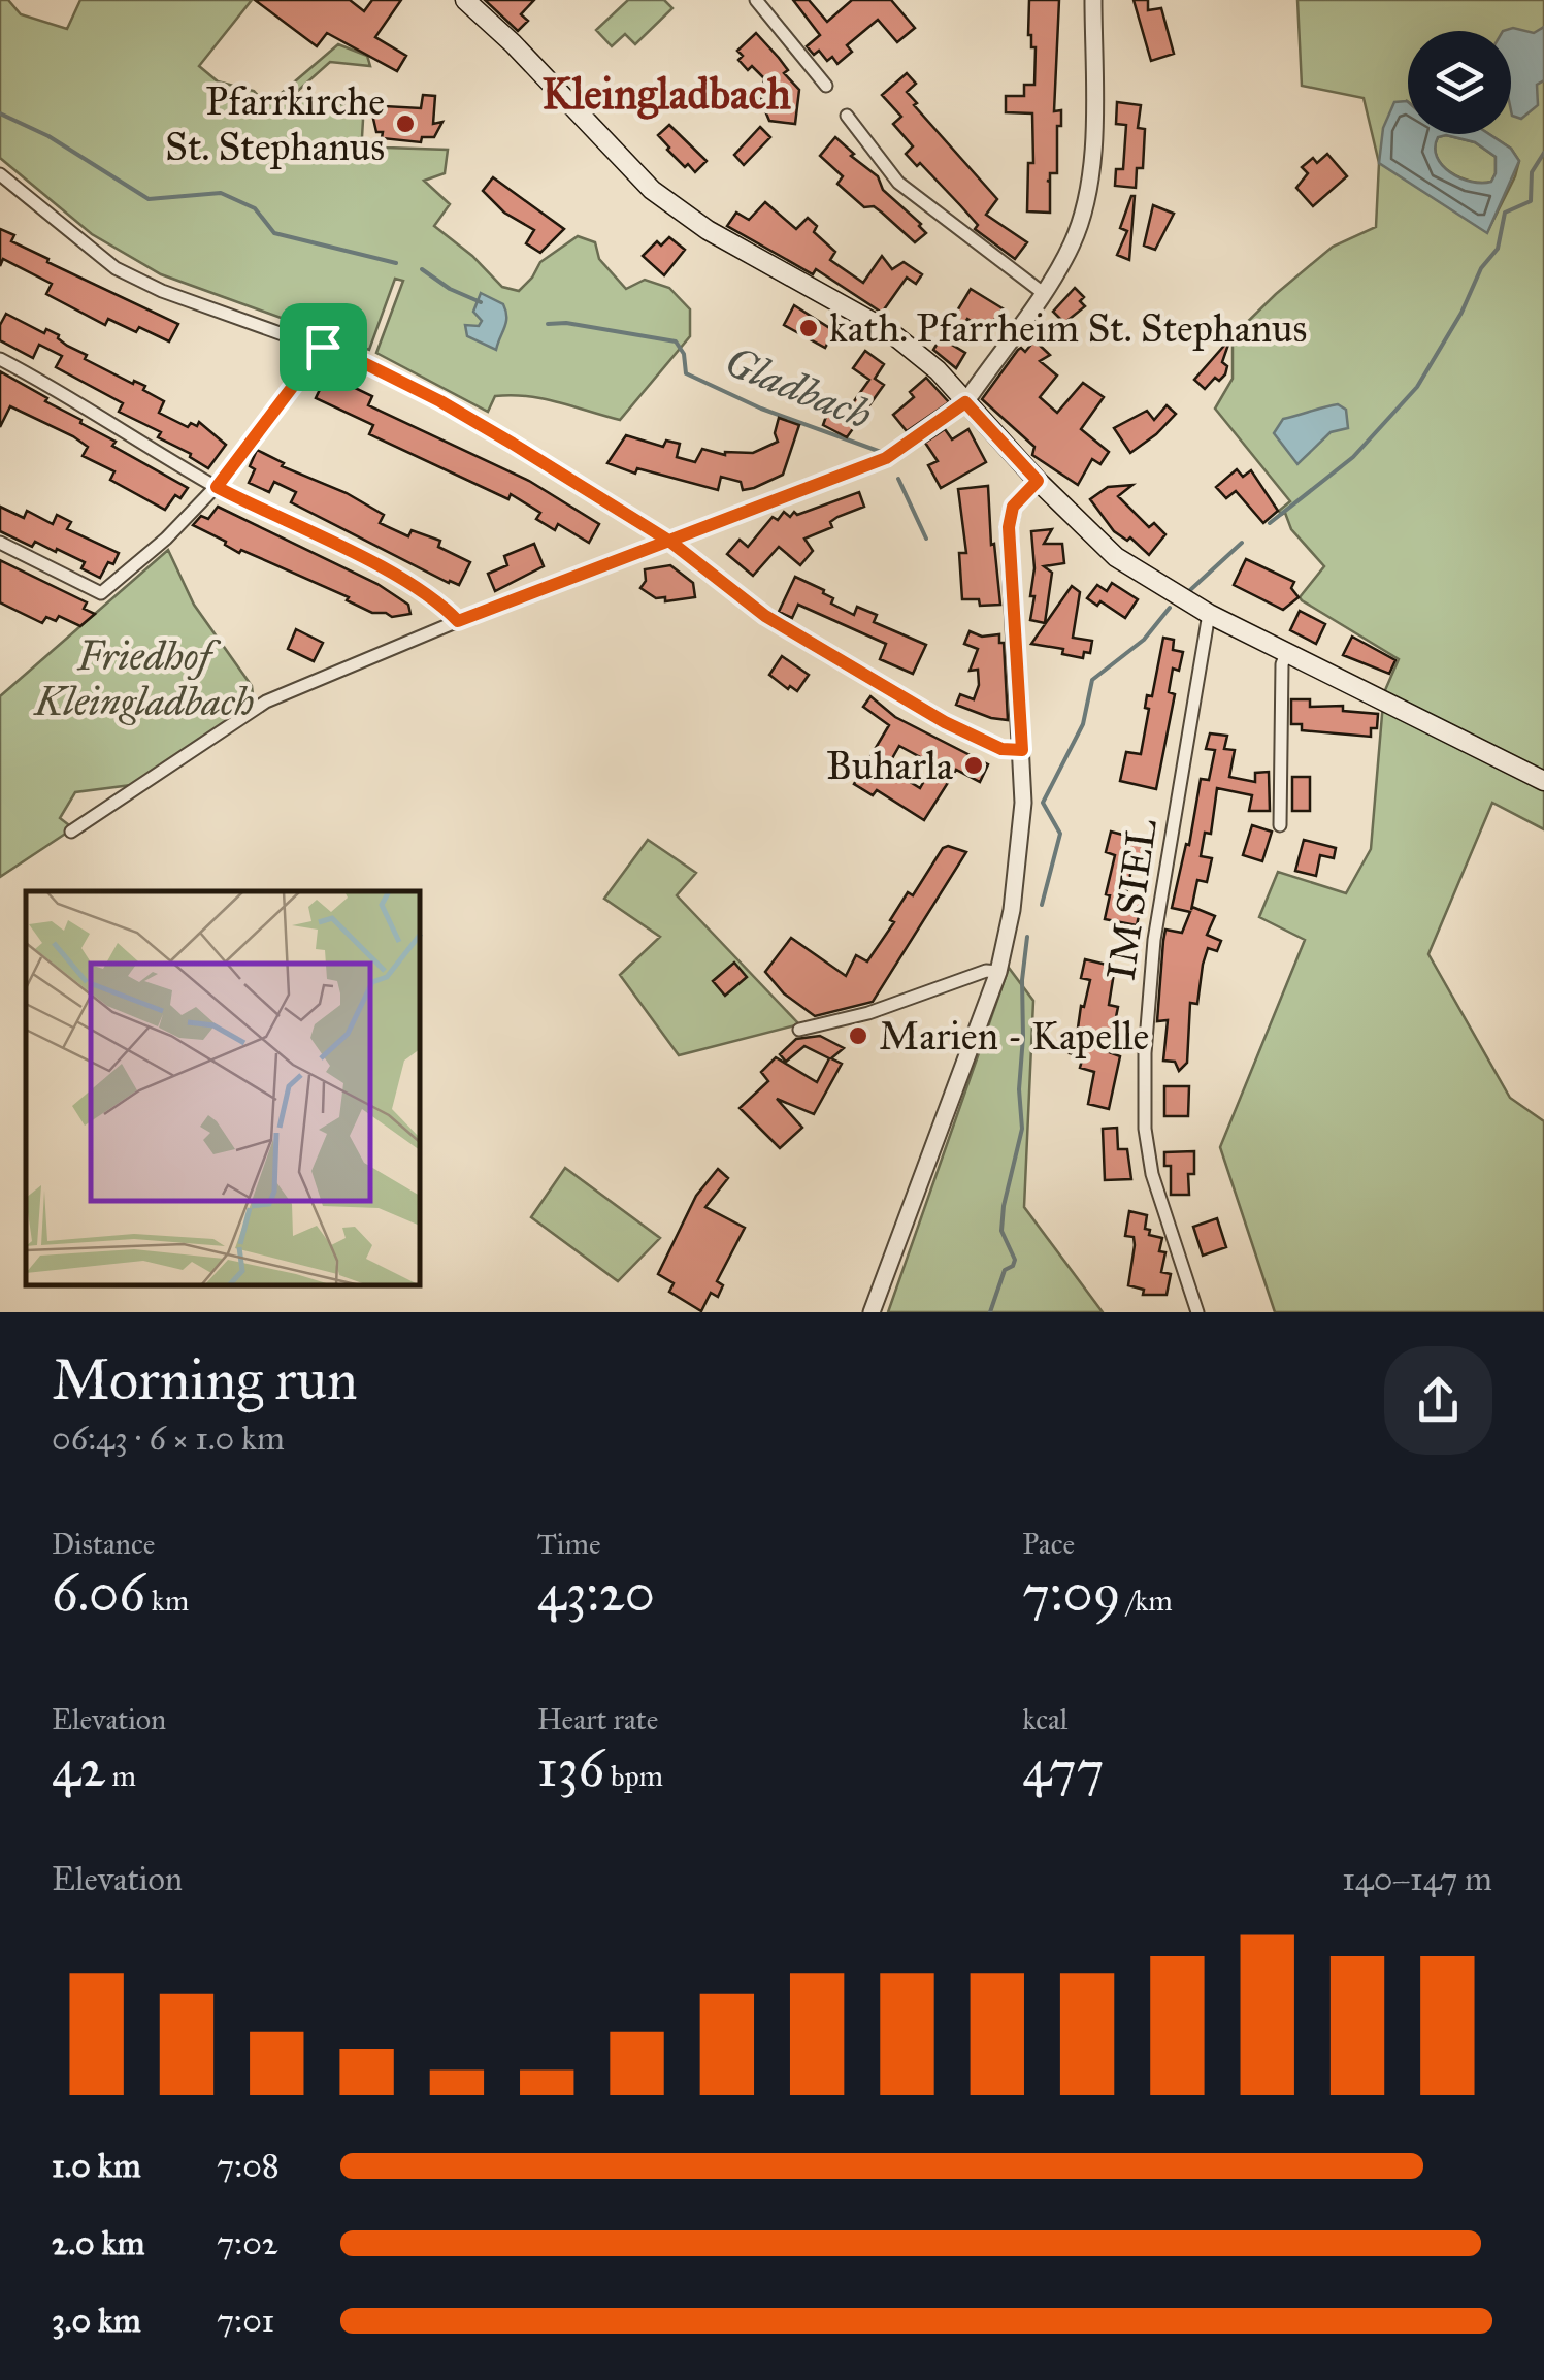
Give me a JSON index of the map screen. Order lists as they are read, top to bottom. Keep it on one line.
{"streets":{"street":["IM SIEL"]},"districts":["Kleingladbach"],"water":["Gladbach"],"parks":["Friedhof Kleingladbach"],"places":["Pfarrkirche St. Stephanus","kath. Pfarrheim St. Stephanus","Buharla","Marien - Kapelle"],"page":{"heading":["Morning run","06:43 · 6 × 1.0 km"],"stats":[["Distance","6.06 km"],["Time","43:20"],["Pace","7:09 /km"],["Elevation","42 m"],["Heart rate","136 bpm"],["kcal","477"]],"chart":["Elevation","140–147 m"],"list":[{"name":"1.0 km","note":"7:08"},{"name":"2.0 km","note":"7:02"},{"name":"3.0 km","note":"7:01"}]}}
